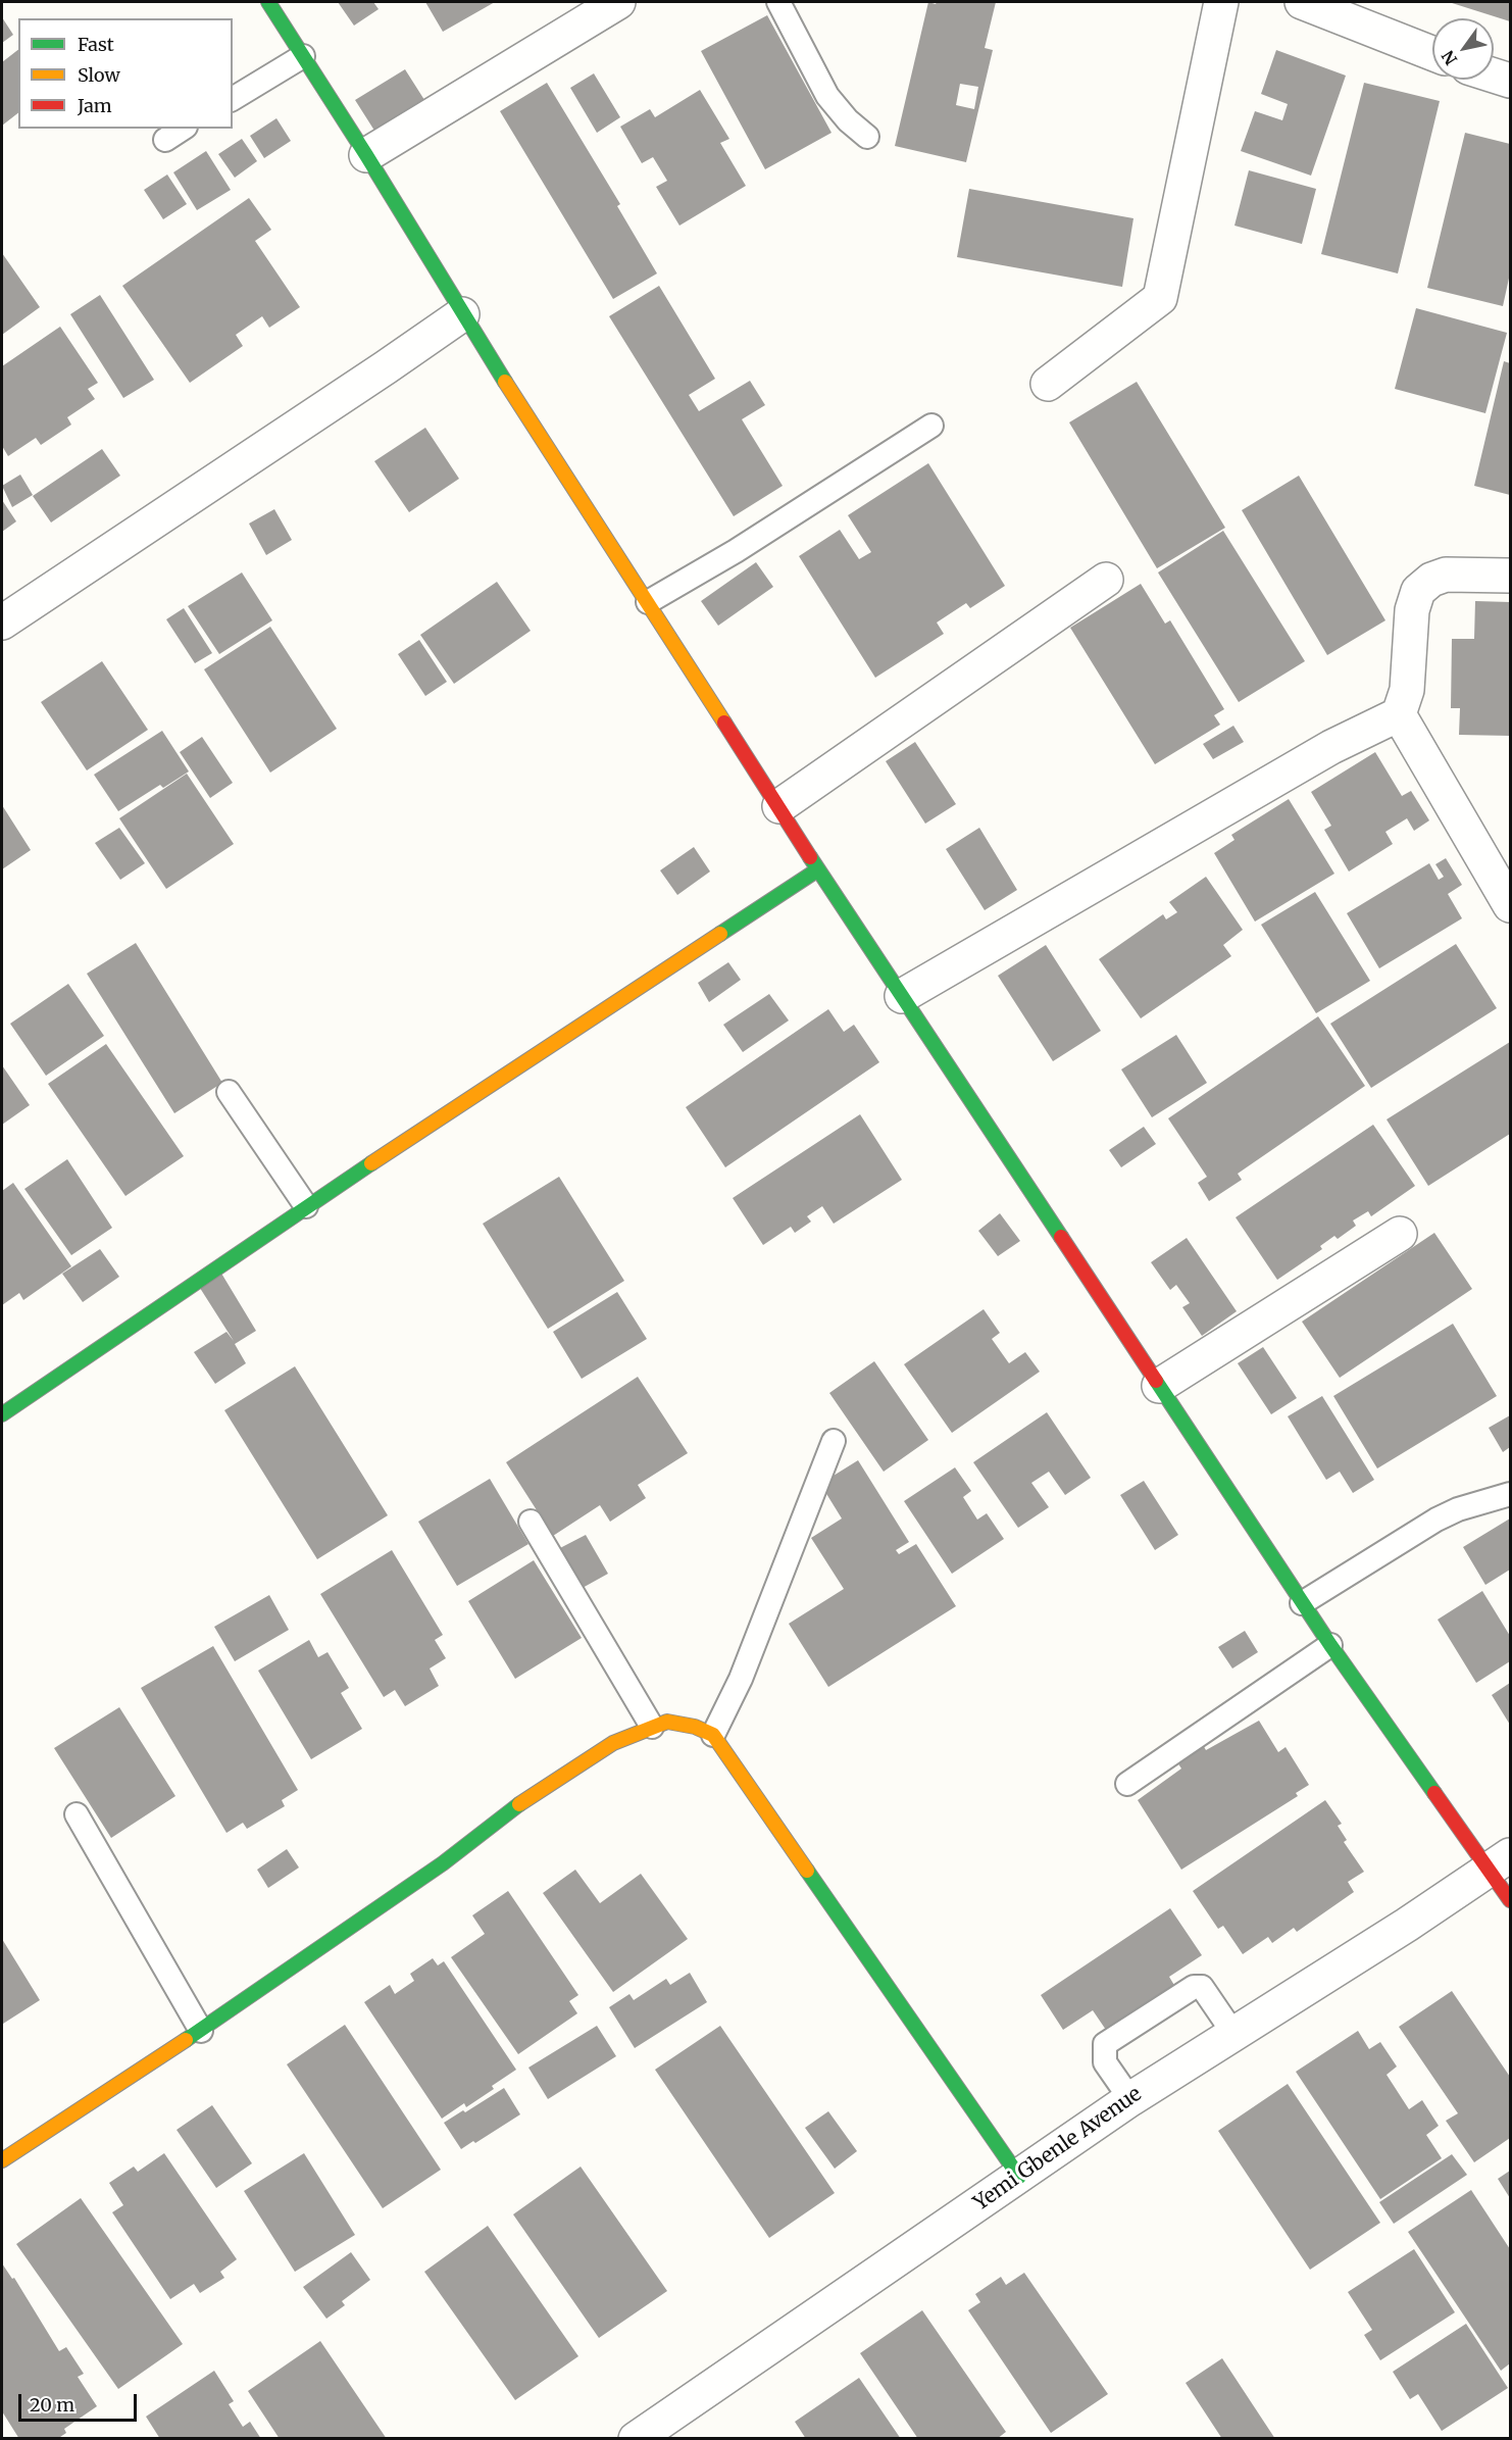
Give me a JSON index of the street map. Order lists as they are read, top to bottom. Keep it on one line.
{"streets":{"street":["Yemi Gbenle Avenue"]},"legend":["Fast","Slow","Jam"],"scale_bar":"20 m","north":"bottom left"}
